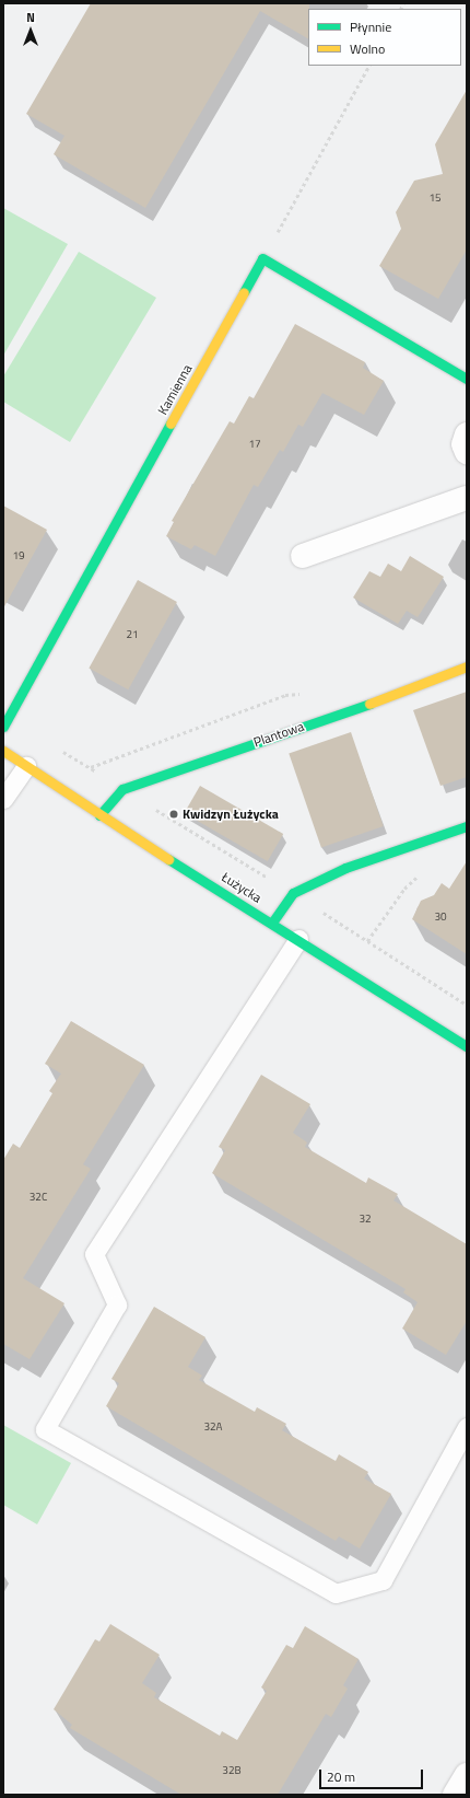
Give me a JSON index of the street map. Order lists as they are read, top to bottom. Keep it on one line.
{"streets":{"street":["Kamienna","Plantowa","Łużycka"]},"crossings":[["Plantowa","Łużycka"]],"places":["Kwidzyn Łużycka"],"house_numbers":["15","17","19","21","30","32C","32","32A","32B"],"legend":["Płynnie","Wolno"],"scale_bar":"20 m","north":"top"}
